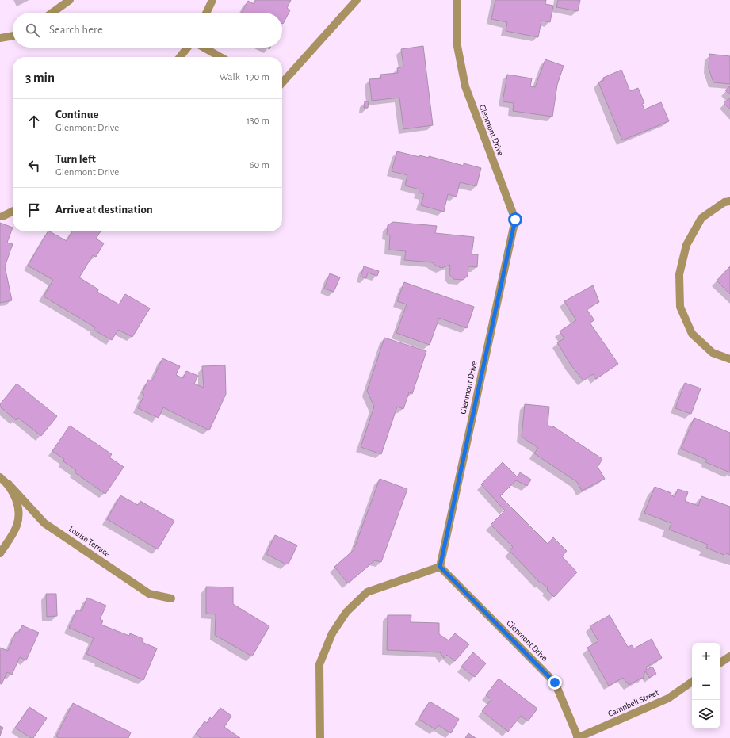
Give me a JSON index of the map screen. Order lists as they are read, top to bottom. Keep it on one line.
{"streets":{"street":["Glenmont Drive","Louise Terrace","Campbell Street"]},"crossings":[["Glenmont Drive","Campbell Street"]],"page":{"search":"Search here","heading":["3 min","Walk · 190 m"],"list":[["Continue","Glenmont Drive","130 m"],["Turn left","Glenmont Drive","60 m"],"Arrive at destination"],"map_buttons":["+","−"]}}
